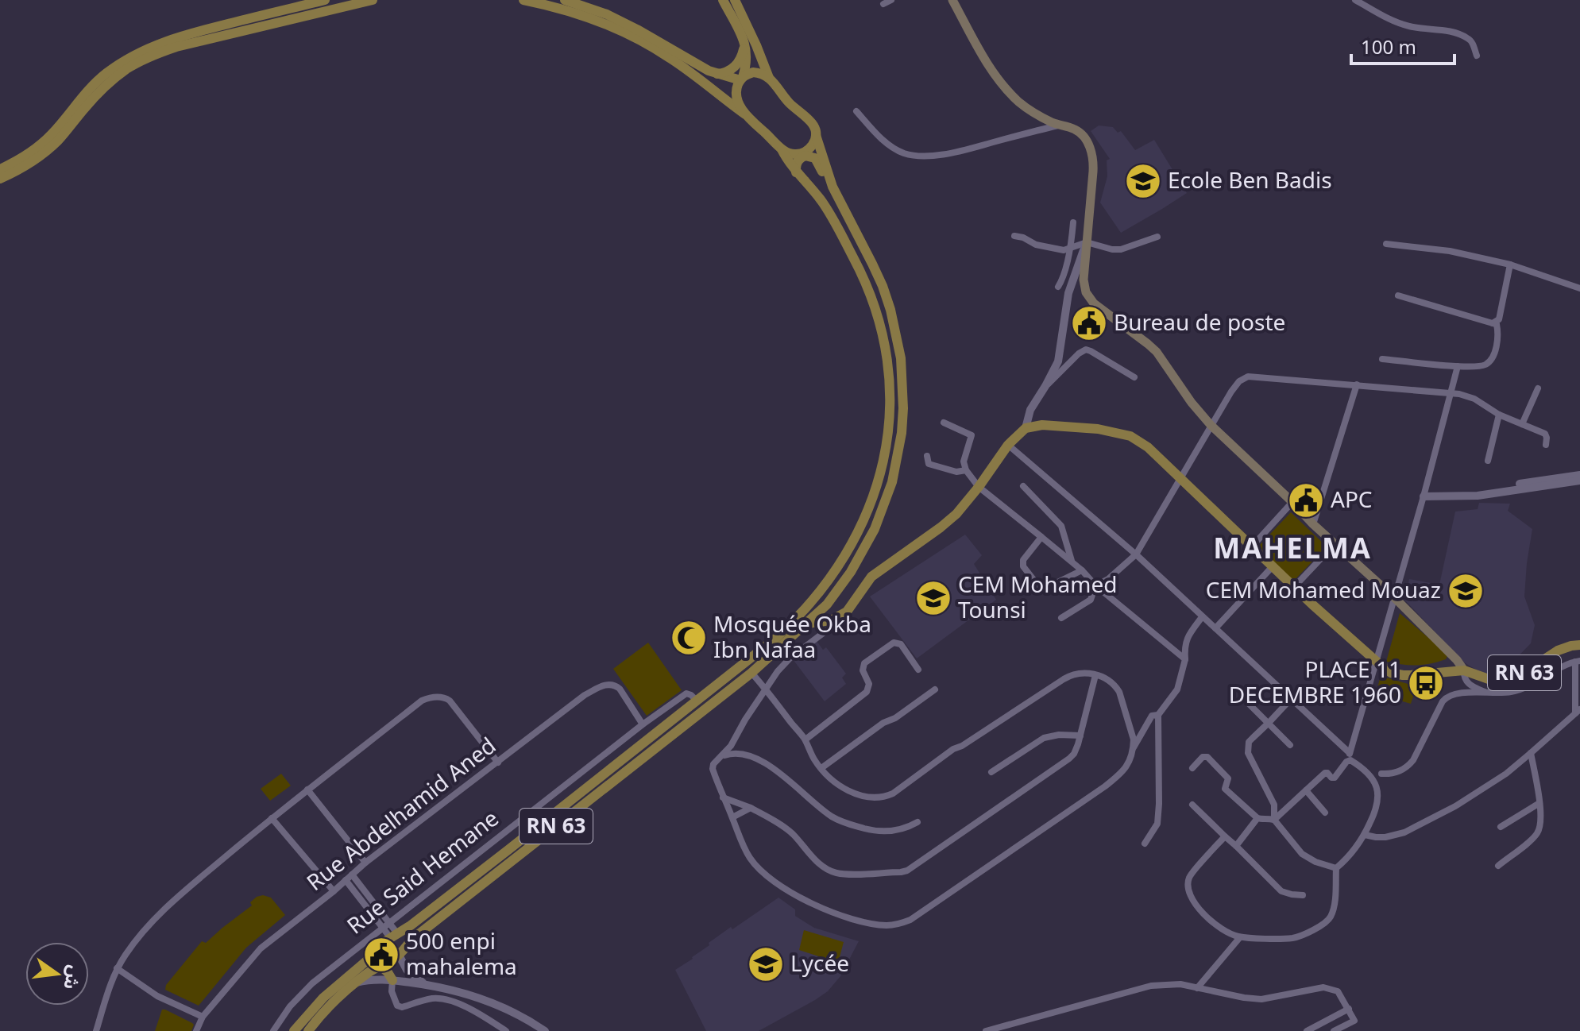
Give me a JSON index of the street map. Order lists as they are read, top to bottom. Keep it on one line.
{"streets":{"main road":["RN 63"],"street":["Rue Abdelhamid Aned","Rue Said Hemane"]},"crossings":[["Rue Abdelhamid Aned","Rue Said Hemane"]],"districts":["MAHELMA"],"places":{"school or university":["Ecole Ben Badis","CEM Mohamed Mouaz","CEM Mohamed Tounsi","Lycée"],"public building":["Bureau de poste","APC","500 enpi mahalema"],"mosque":["Mosquée Okba Ibn Nafaa"],"bus stop":["PLACE 11 DECEMBRE 1960"]},"scale_bar":"100 m","north":"right"}
